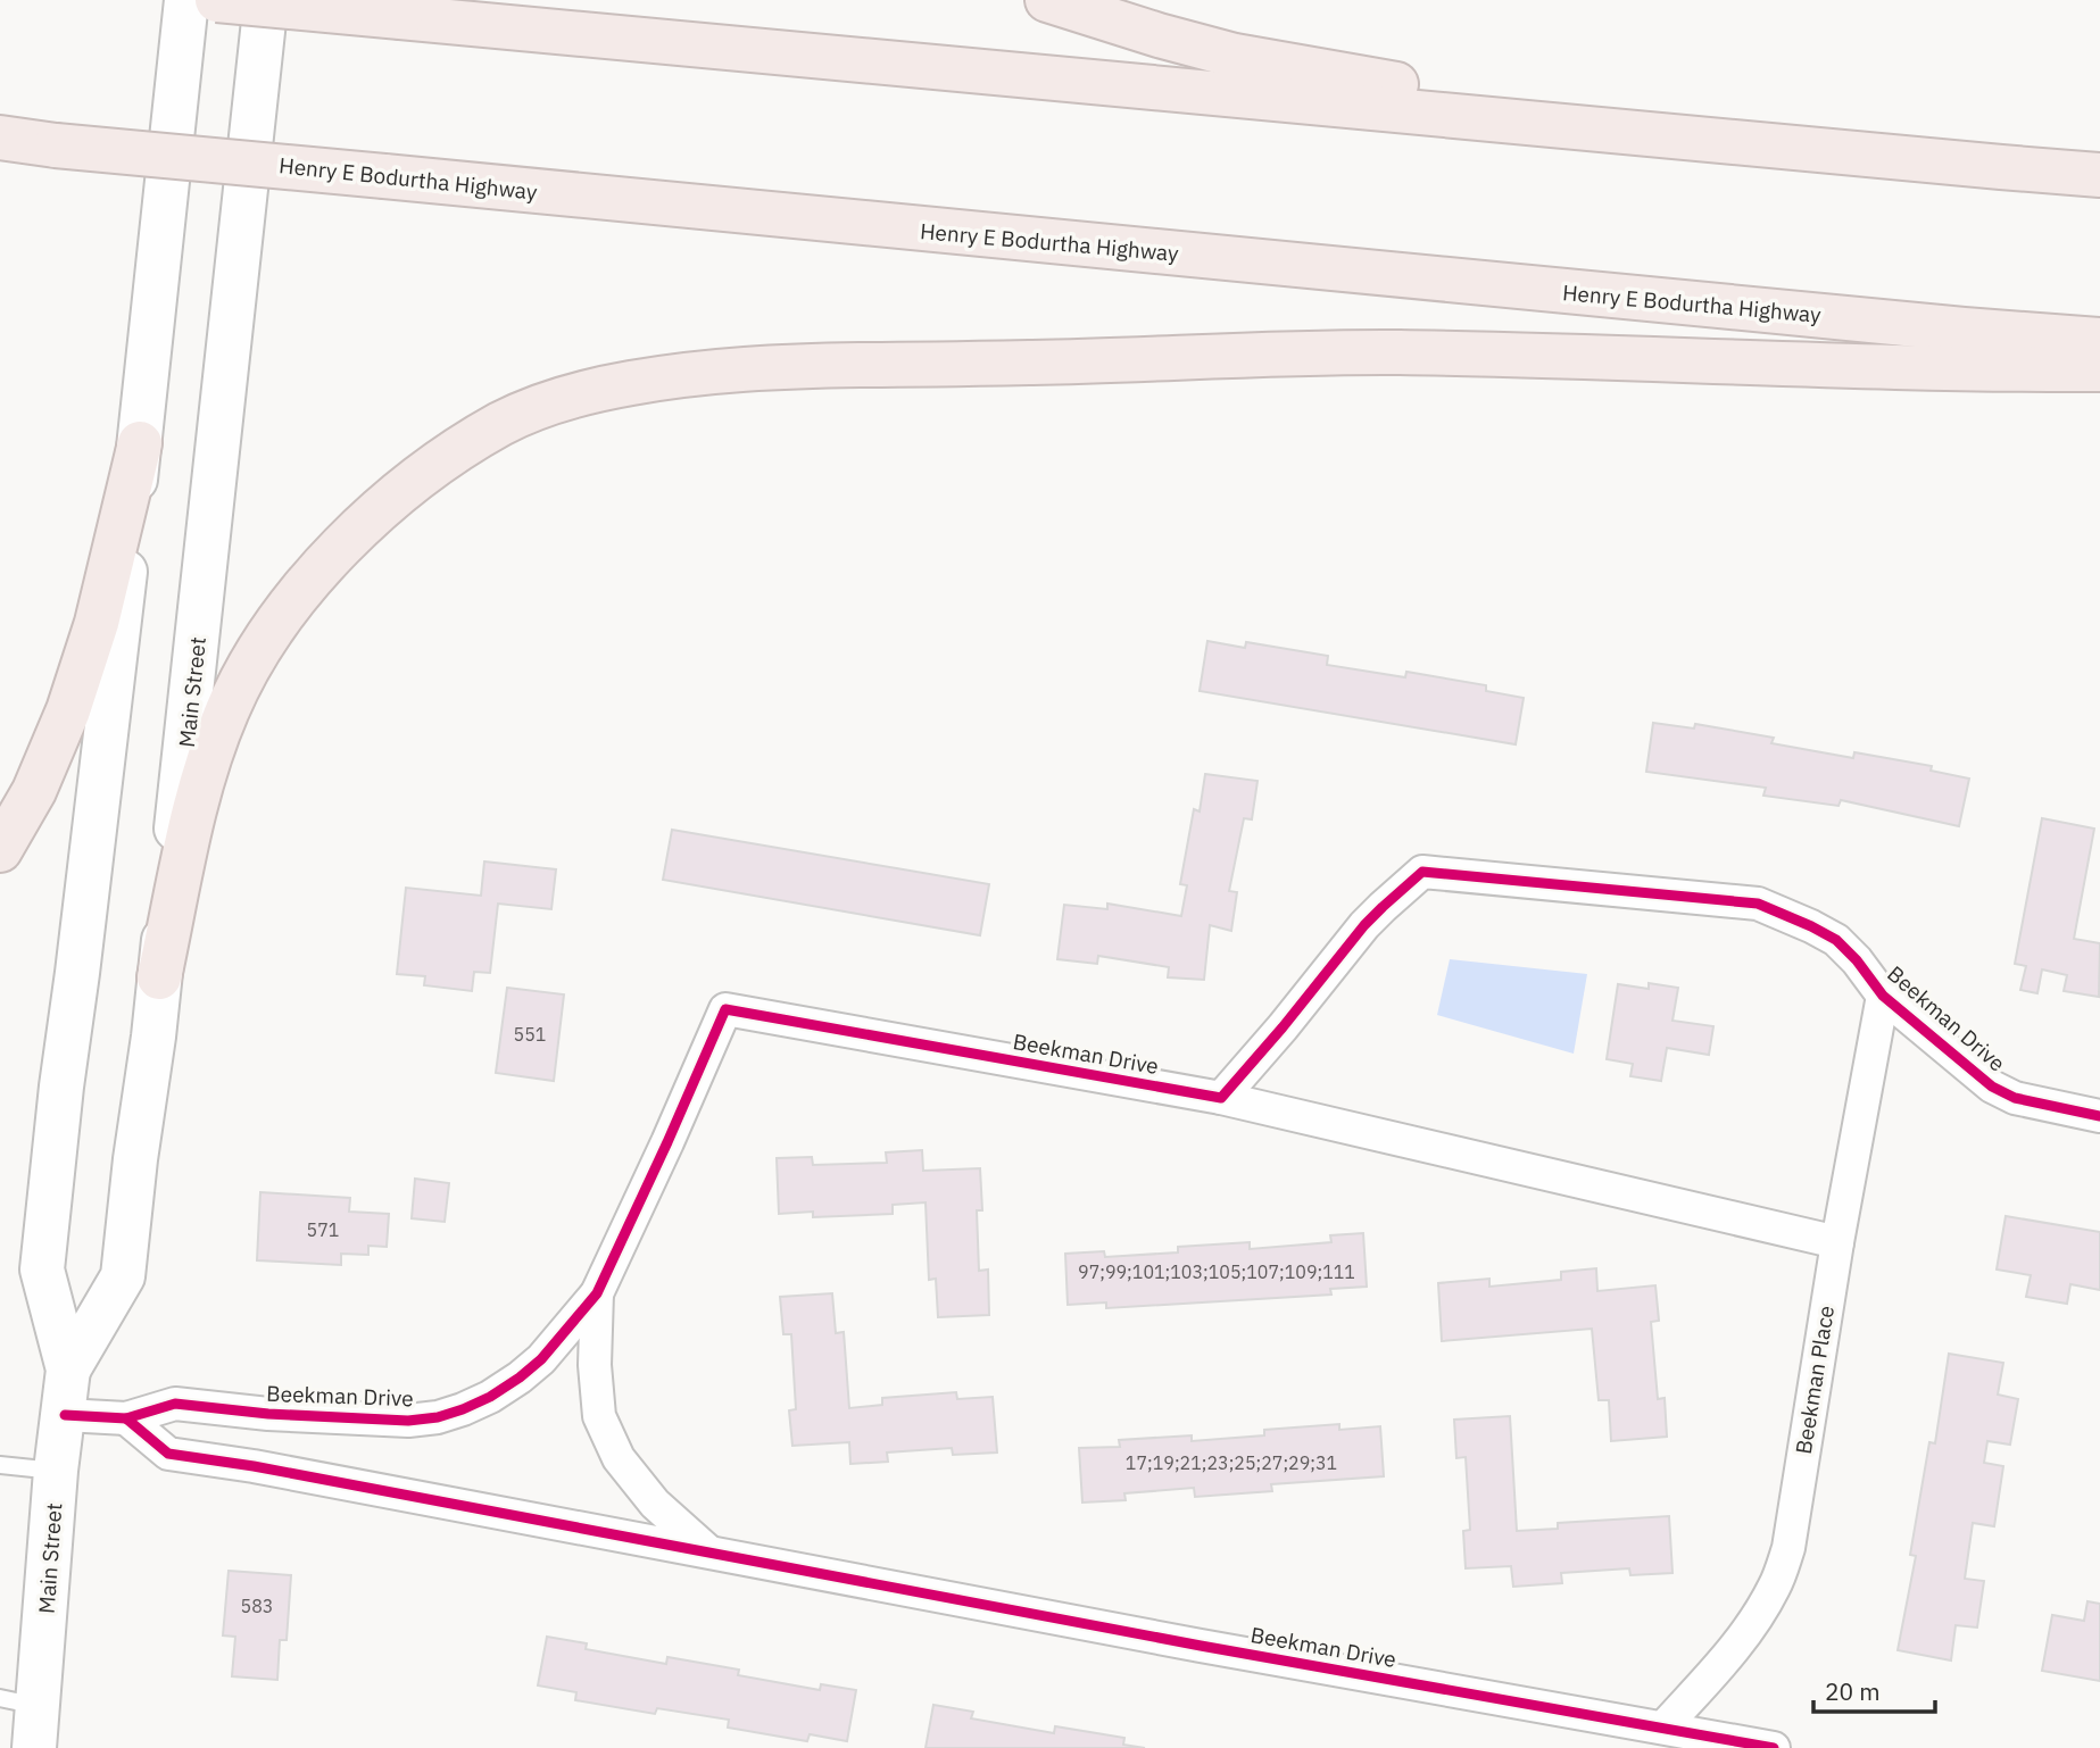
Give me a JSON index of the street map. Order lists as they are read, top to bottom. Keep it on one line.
{"streets":{"highway":["Henry E Bodurtha Highway"],"main road":["Main Street"],"street":["Beekman Drive","Beekman Place"]},"crossings":[["Main Street","Beekman Drive"],["Beekman Drive","Beekman Place"]],"house_numbers":["551","571","97;99;101;103;105;107;109;111","17;19;21;23;25;27;29;31","583"],"scale_bar":"20 m"}
